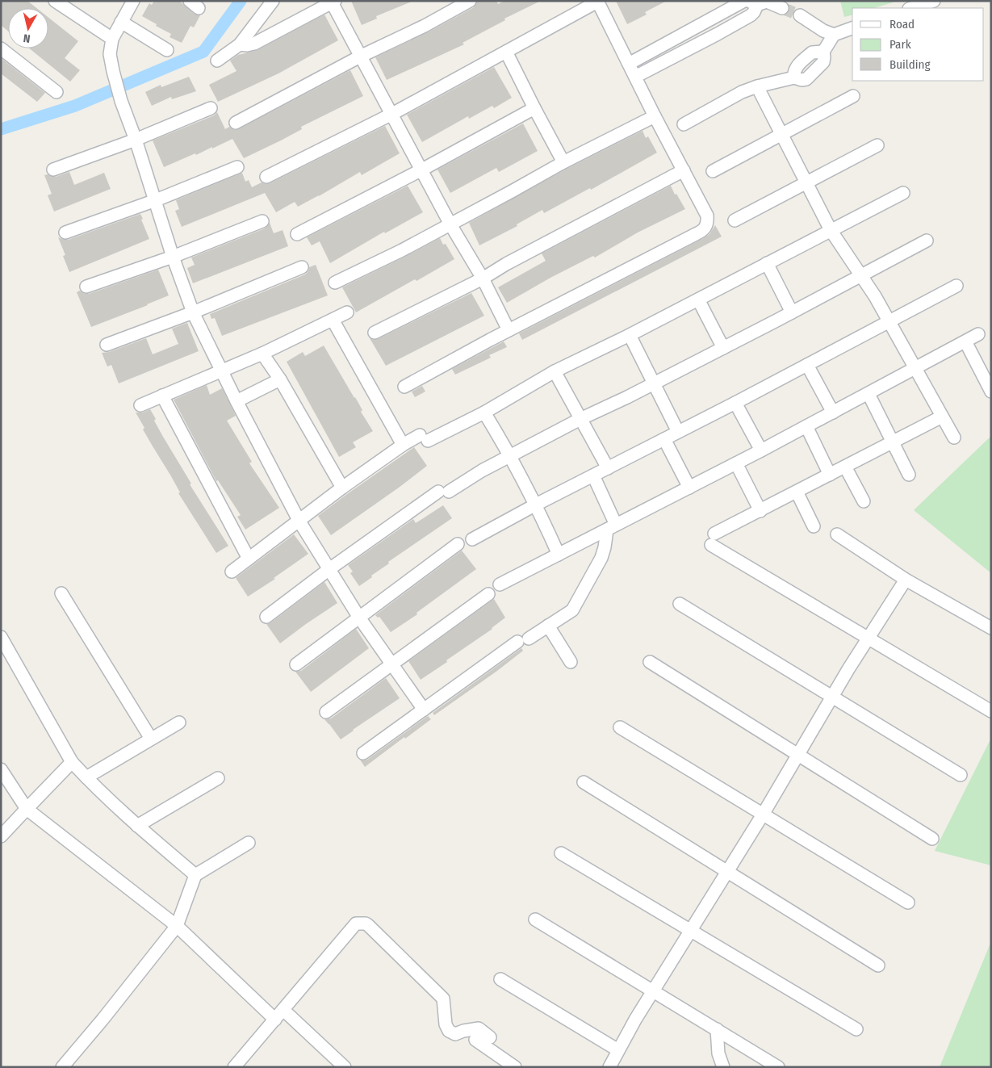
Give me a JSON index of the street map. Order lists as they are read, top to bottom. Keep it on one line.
{"legend":["Road","Park","Building"],"north":"bottom"}
